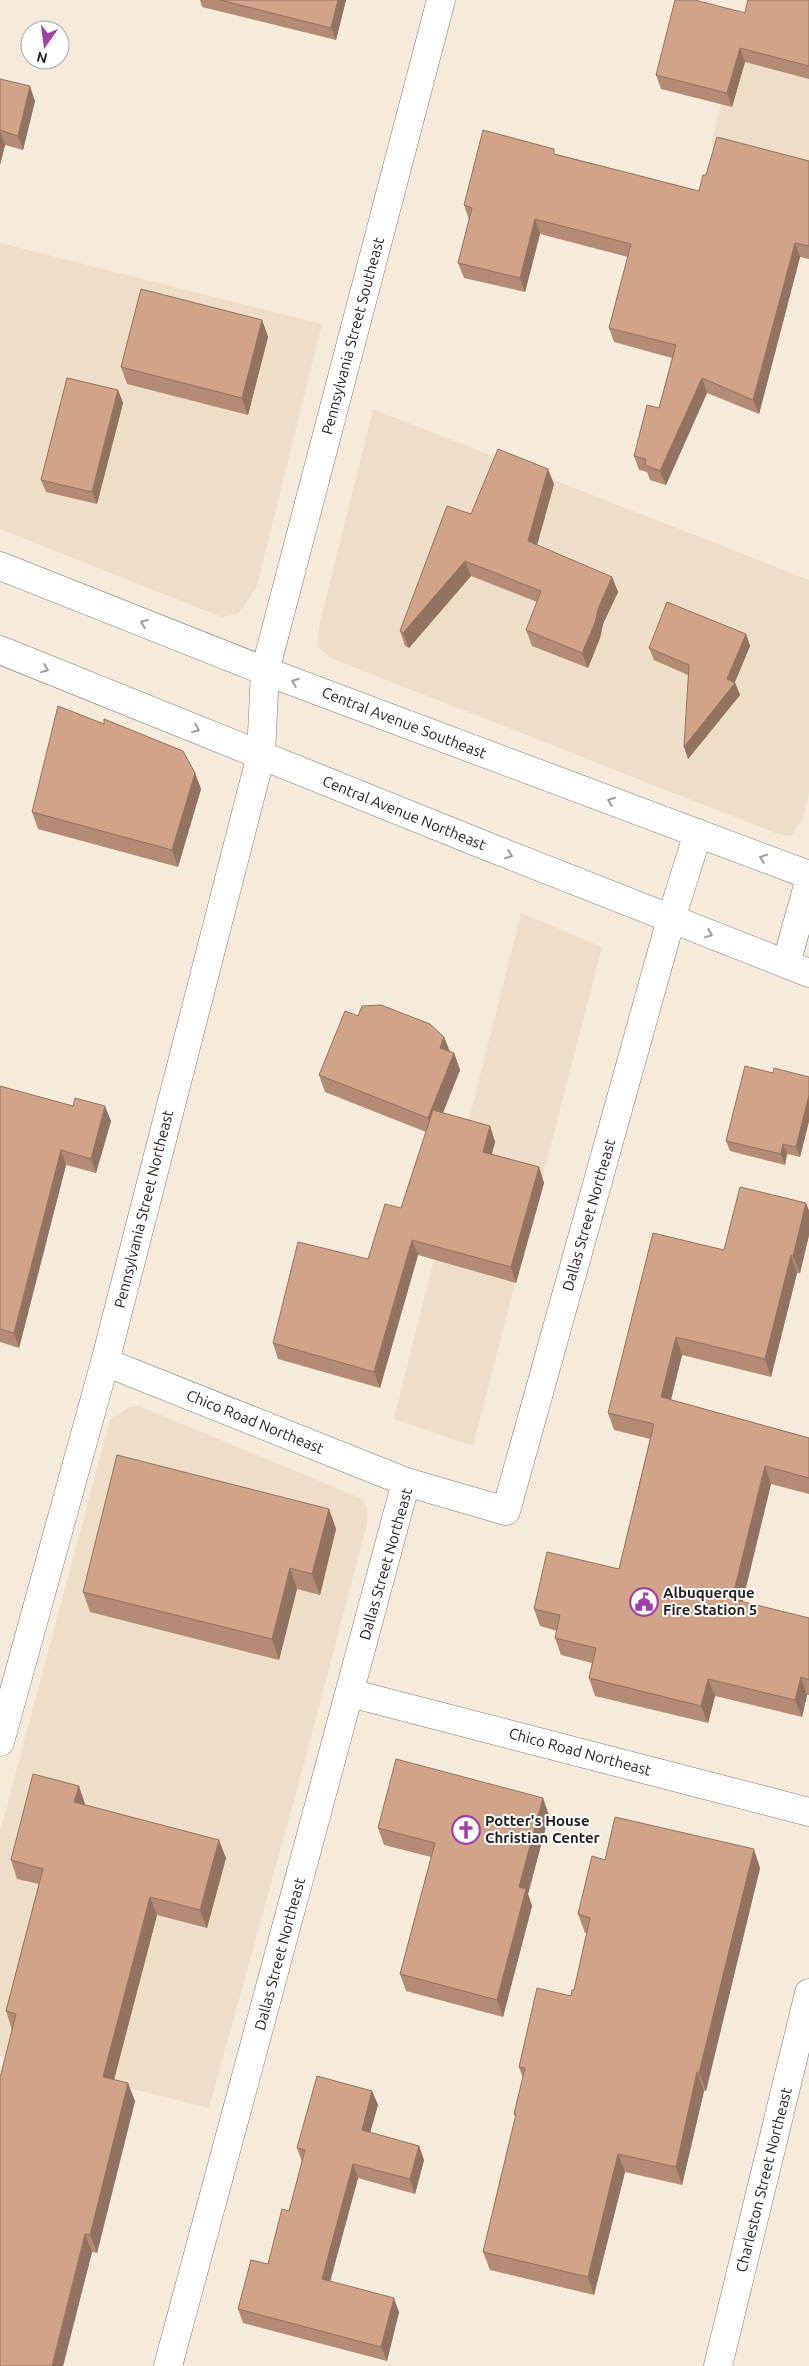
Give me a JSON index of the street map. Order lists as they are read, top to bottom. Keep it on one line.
{"streets":{"street":["Pennsylvania Street Southeast","Central Avenue Southeast","Central Avenue Northeast","Pennsylvania Street Northeast","Dallas Street Northeast","Chico Road Northeast","Charleston Street Northeast"]},"crossings":[["Pennsylvania Street Southeast","Central Avenue Southeast"],["Pennsylvania Street Southeast","Pennsylvania Street Northeast"],["Central Avenue Southeast","Pennsylvania Street Northeast"],["Central Avenue Southeast","Dallas Street Northeast"],["Central Avenue Northeast","Pennsylvania Street Northeast"],["Central Avenue Northeast","Dallas Street Northeast"],["Pennsylvania Street Northeast","Chico Road Northeast"],["Dallas Street Northeast","Chico Road Northeast"]],"one_way":["Central Avenue Southeast","Central Avenue Northeast"],"places":{"public building":["Albuquerque Fire Station 5"],"church":["Potter's House Christian Center"]},"north":"bottom"}
